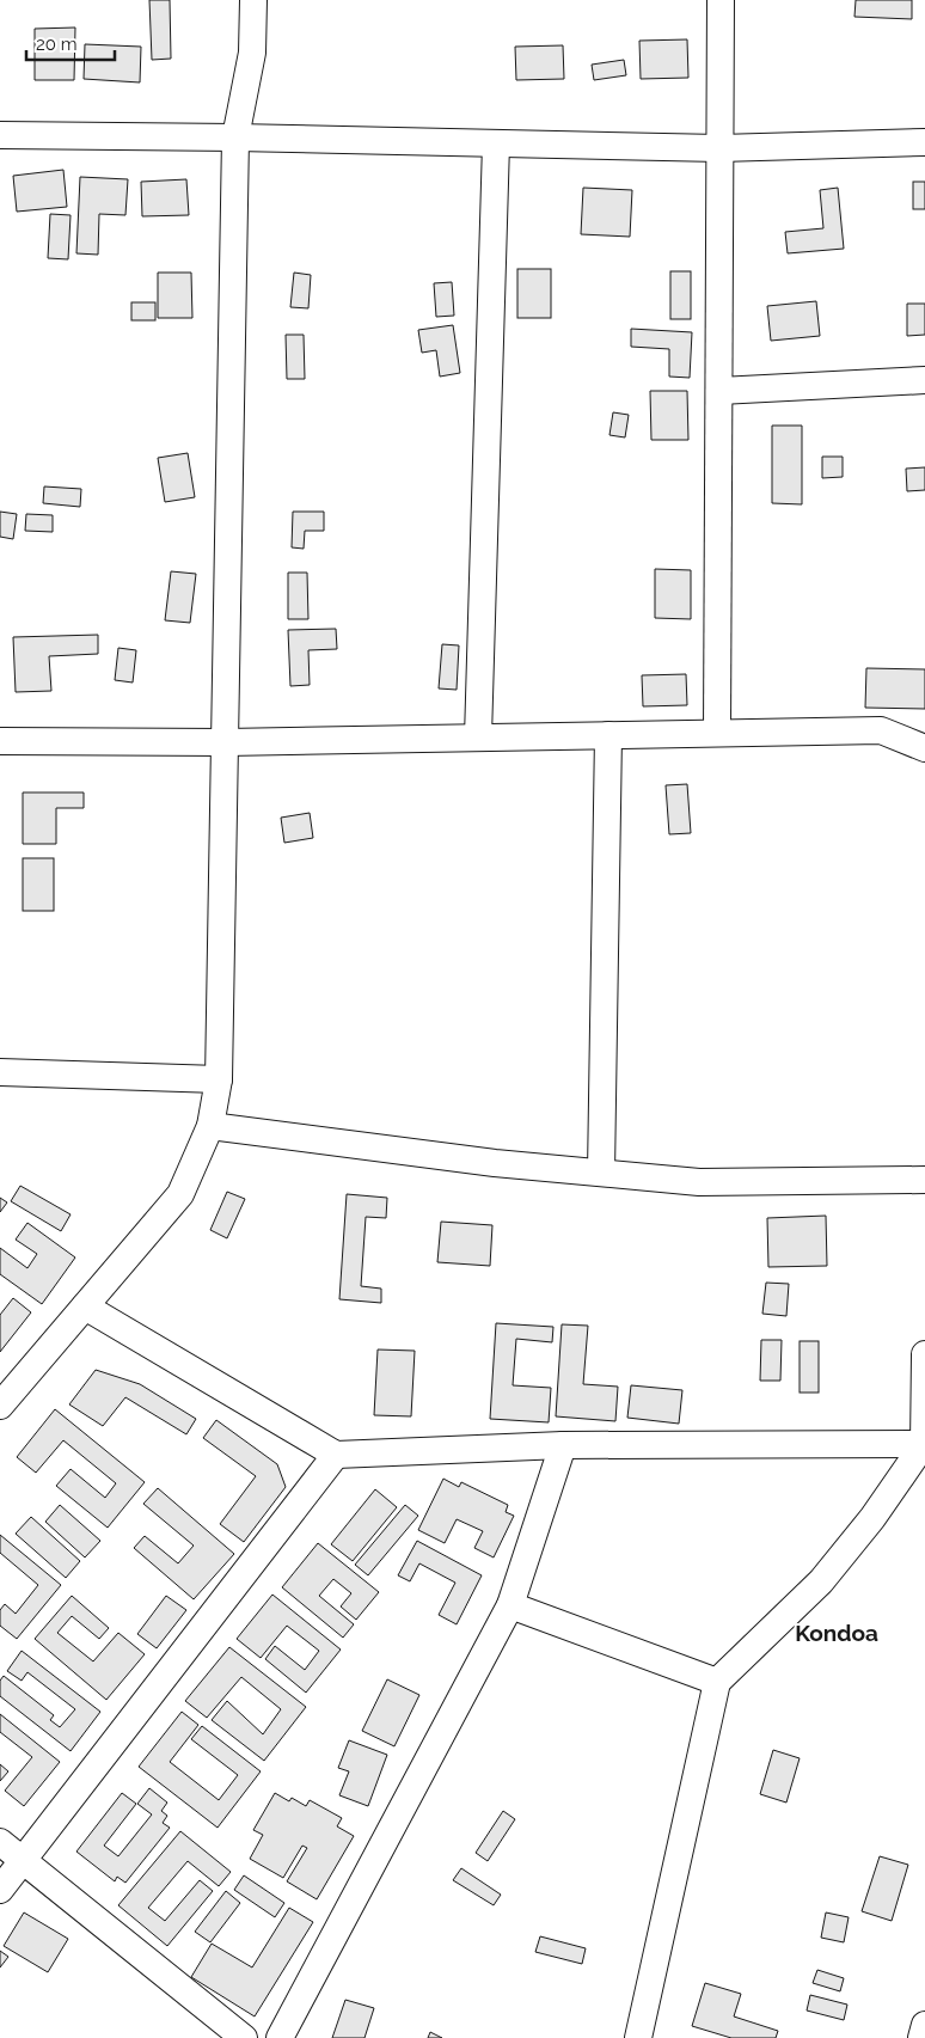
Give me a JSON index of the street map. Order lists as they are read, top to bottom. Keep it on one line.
{"districts":["Kondoa"],"scale_bar":"20 m"}
